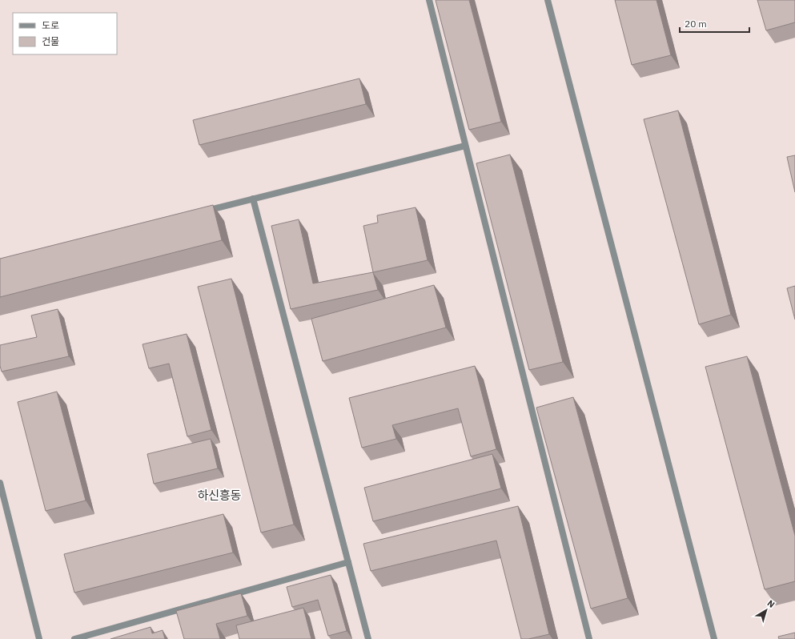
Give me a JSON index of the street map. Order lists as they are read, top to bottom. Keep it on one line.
{"districts":["하신흥동"],"legend":["도로","건물"],"scale_bar":"20 m","north":"top right"}
